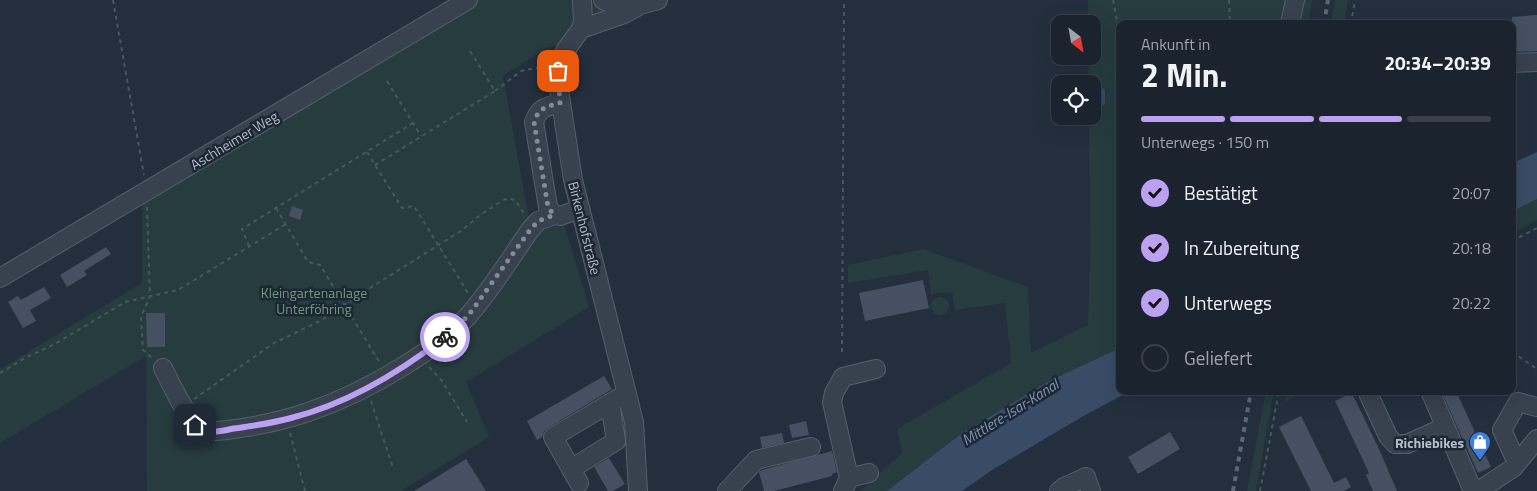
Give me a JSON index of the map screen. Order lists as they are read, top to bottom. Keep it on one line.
{"streets":{"street":["Aschheimer Weg","Birkenhofstraße"]},"water":["Mittlere-Isar-Kanal"],"parks":["Kleingartenanlage Unterföhring"],"places":{"shop":["Richiebikes"]},"north":"bottom right","page":{"heading":["2 Min.","Ankunft in","20:34–20:39"],"bar":"Unterwegs · 150 m","list":[["Bestätigt","20:07"],["In Zubereitung","20:18"],["Unterwegs","20:22"],"Geliefert"]}}
